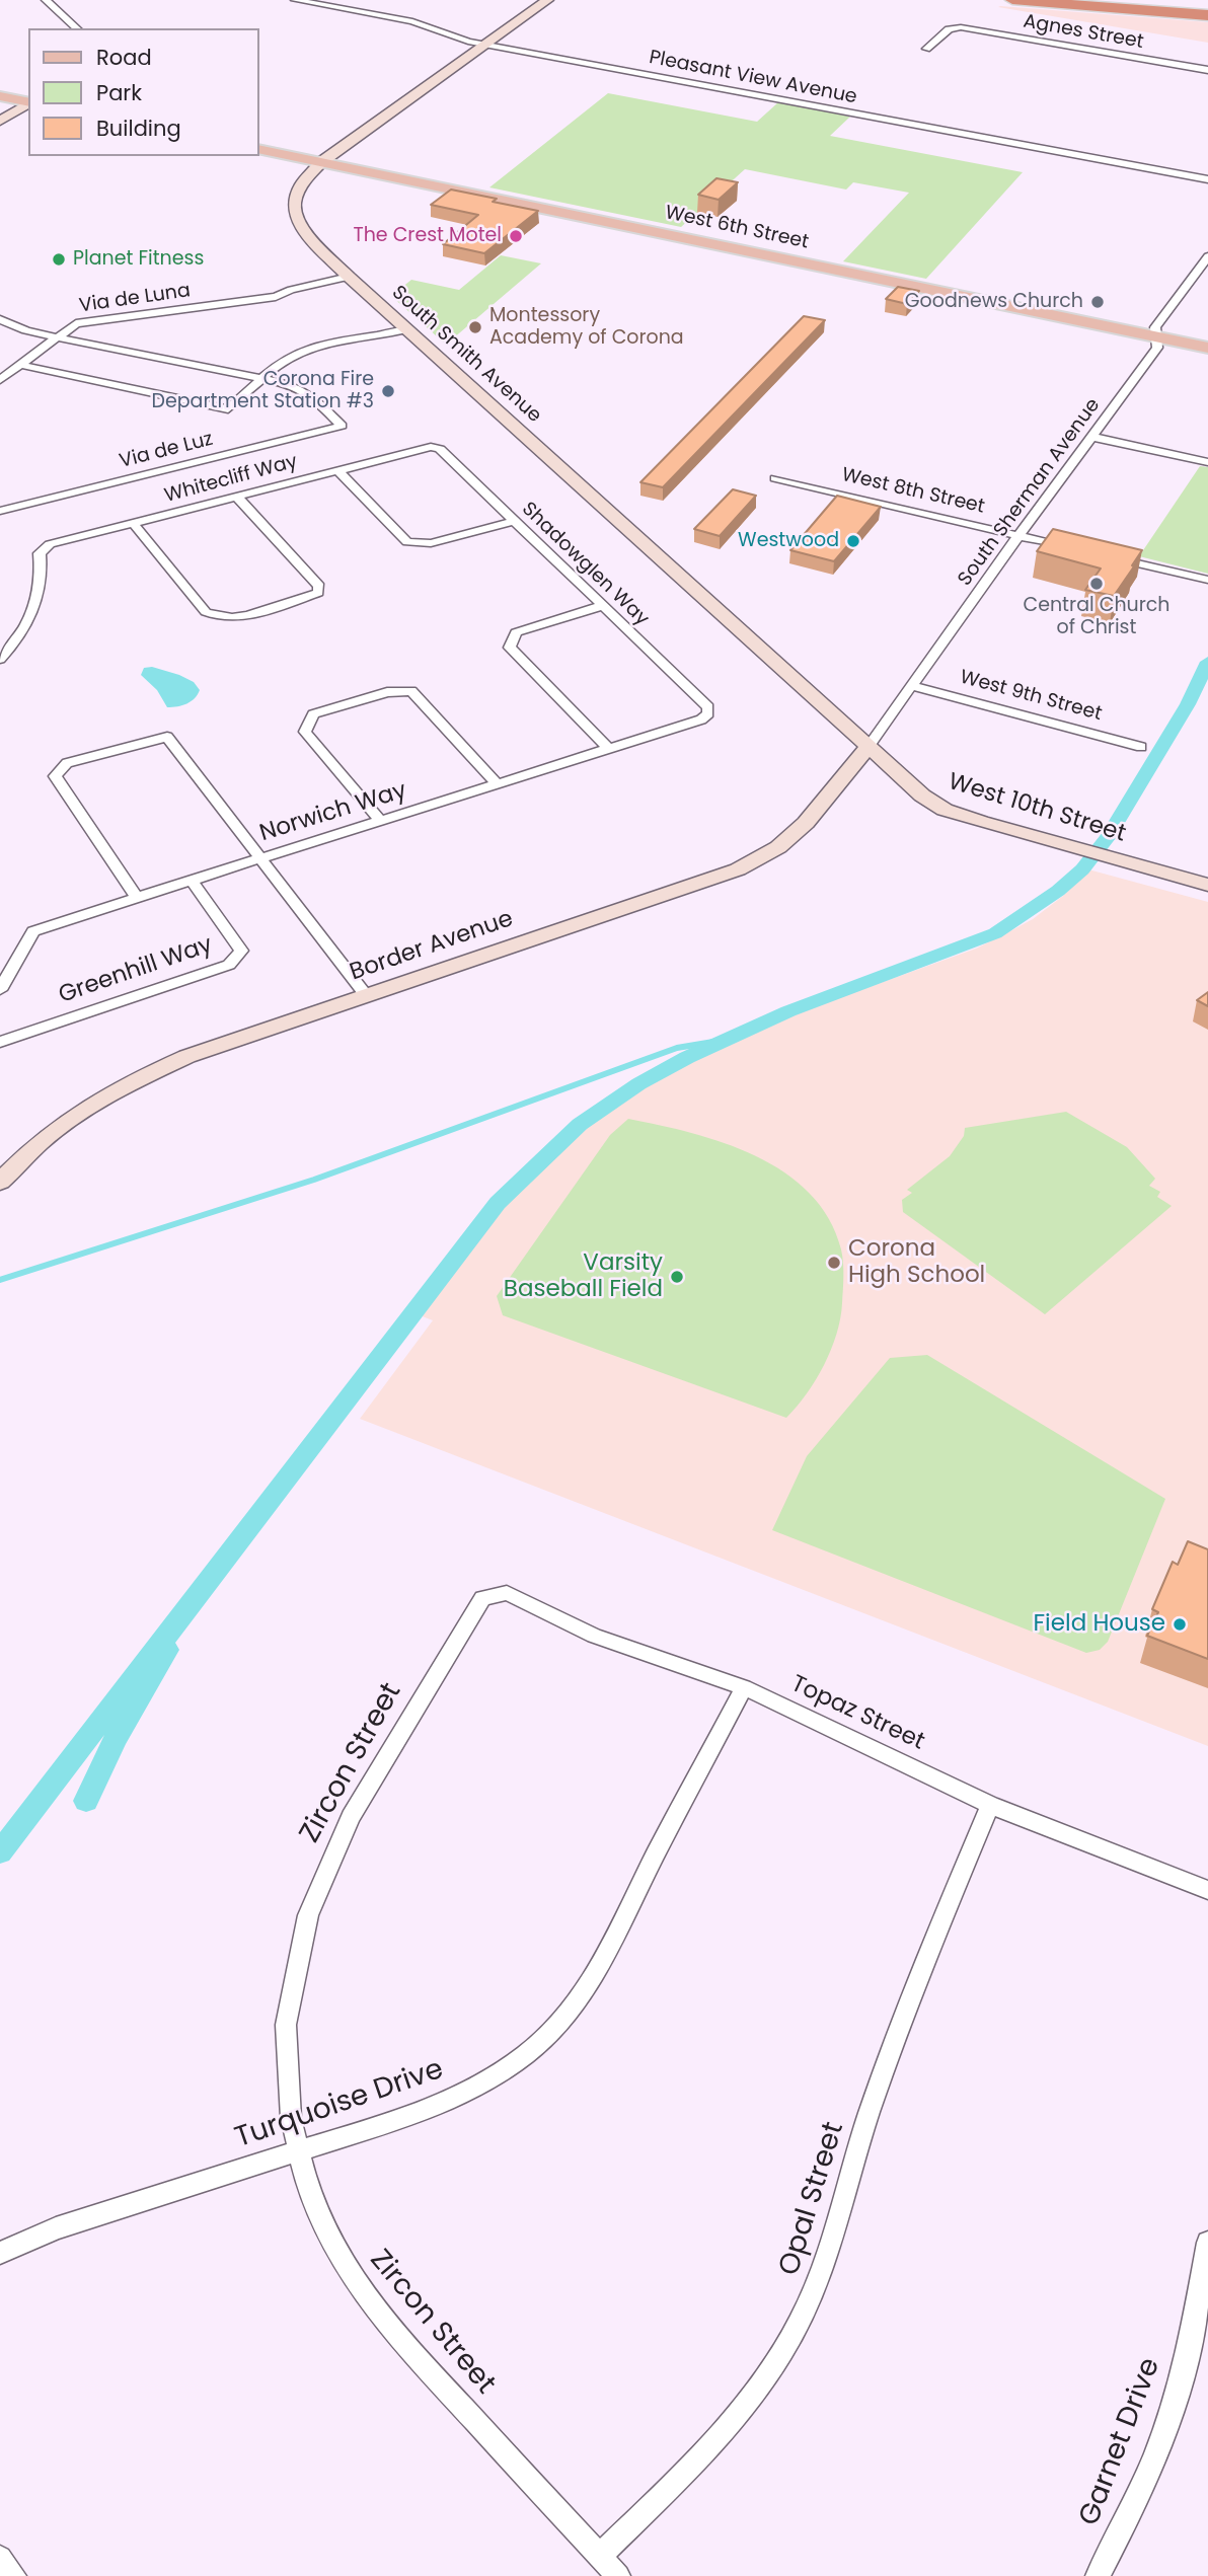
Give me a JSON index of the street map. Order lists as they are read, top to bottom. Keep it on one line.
{"streets":{"main road":["West 6th Street","South Smith Avenue","West 10th Street","Border Avenue"],"street":["Agnes Street","Pleasant View Avenue","Via de Luna","Via de Luz","Whitecliff Way","West 8th Street","South Sherman Avenue","Shadowglen Way","West 9th Street","Norwich Way","Greenhill Way","Topaz Street","Zircon Street","Turquoise Drive","Opal Street","Garnet Drive"]},"crossings":[["Pleasant View Avenue","South Smith Avenue"],["West 6th Street","South Smith Avenue"],["West 6th Street","South Sherman Avenue"],["Via de Luna","South Smith Avenue"],["South Smith Avenue","South Sherman Avenue"],["South Smith Avenue","West 10th Street"],["South Smith Avenue","Border Avenue"],["Whitecliff Way","Shadowglen Way"],["West 8th Street","South Sherman Avenue"],["South Sherman Avenue","West 9th Street"],["South Sherman Avenue","West 10th Street"],["South Sherman Avenue","Border Avenue"],["Shadowglen Way","Norwich Way"],["West 10th Street","Border Avenue"],["Norwich Way","Greenhill Way"],["Topaz Street","Zircon Street"],["Topaz Street","Turquoise Drive"],["Topaz Street","Opal Street"],["Zircon Street","Turquoise Drive"],["Zircon Street","Opal Street"]],"places":["The Crest Motel","Planet Fitness","Goodnews Church","Montessory Academy of Corona","Corona Fire Department Station #3","Westwood","Central Church of Christ","Corona High School","Varsity Baseball Field","Field House"],"legend":["Road","Park","Building"]}
